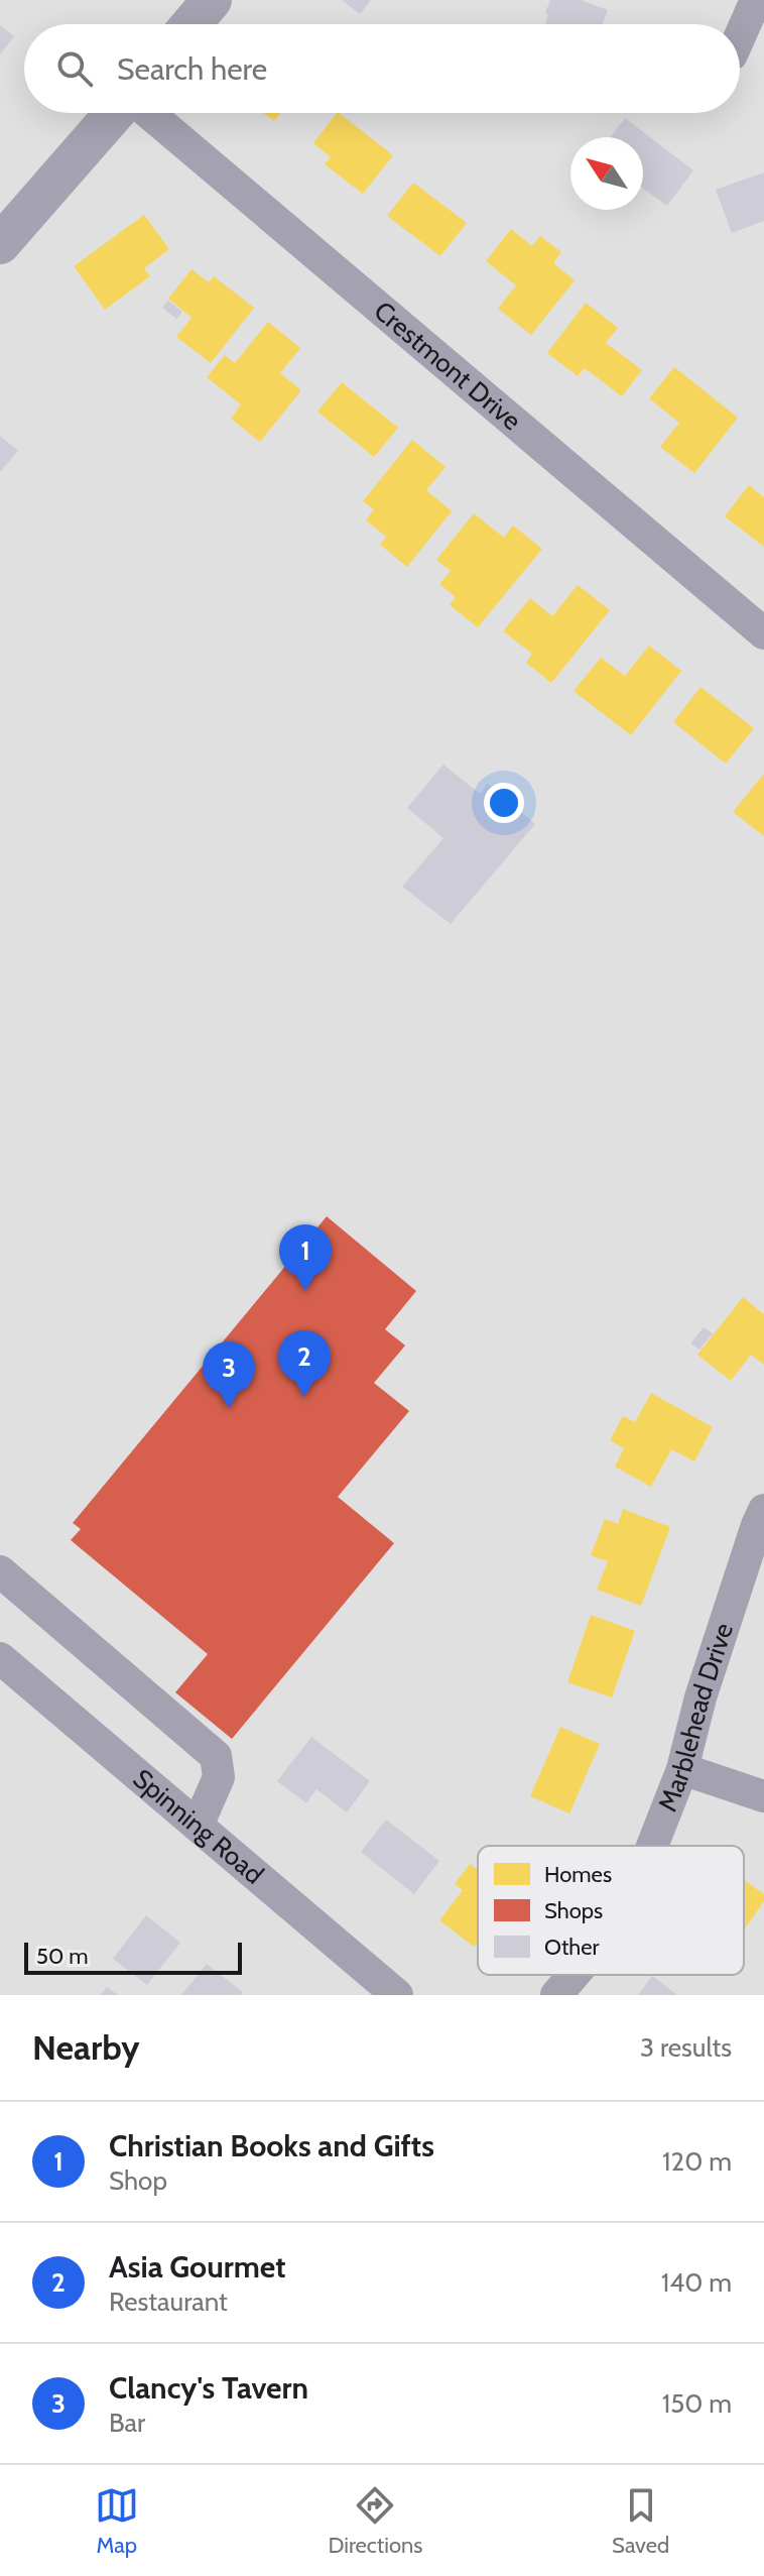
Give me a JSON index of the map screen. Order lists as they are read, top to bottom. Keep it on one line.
{"streets":{"street":["Crestmont Drive","Marblehead Drive","Spinning Road"]},"legend":["Homes","Shops","Other"],"scale_bar":"50 m","north":"top left","page":{"search":"Search here","pins":["1","2","3"],"scale":"50 m","heading":["Nearby","3 results"],"list":[{"mark":"1","name":"Christian Books and Gifts","note":"Shop","value":"120 m"},{"mark":"2","name":"Asia Gourmet","note":"Restaurant","value":"140 m"},{"mark":"3","name":"Clancy's Tavern","note":"Bar","value":"150 m"}],"nav":["Map","Directions","Saved"]}}
